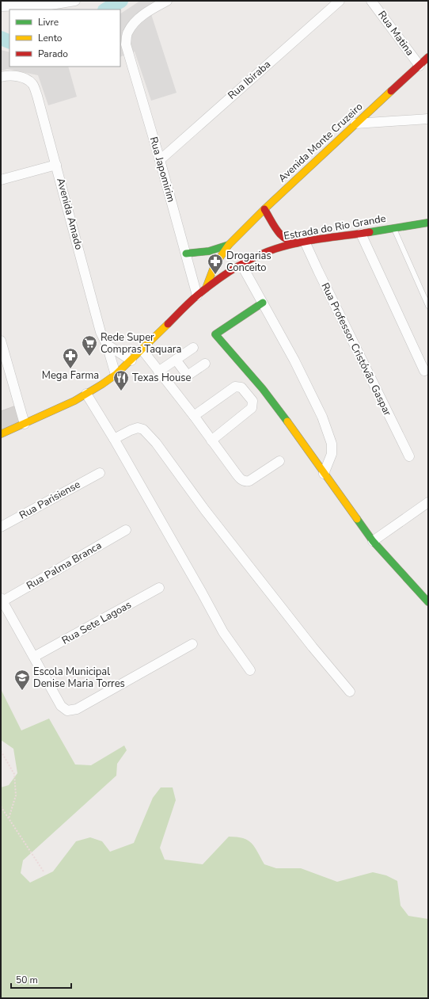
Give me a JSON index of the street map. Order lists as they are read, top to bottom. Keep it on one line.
{"streets":{"street":["Rua Matina","Rua Ibiraba","Avenida Monte Cruzeiro","Rua Japomirim","Avenida Amado","Estrada do Rio Grande","Rua Professor Cristóvão Gaspar","Rua Parisiense","Rua Palma Branca","Rua Sete Lagoas"]},"crossings":[["Rua Matina","Avenida Monte Cruzeiro"],["Rua Ibiraba","Rua Japomirim"],["Avenida Monte Cruzeiro","Rua Japomirim"],["Avenida Monte Cruzeiro","Estrada do Rio Grande"],["Rua Japomirim","Estrada do Rio Grande"],["Avenida Amado","Estrada do Rio Grande"],["Estrada do Rio Grande","Rua Professor Cristóvão Gaspar"]],"places":{"pharmacy":["Drogarias Conceito","Mega Farma"],"supermarket":["Rede Super Compras Taquara"],"restaurant":["Texas House"],"school or university":["Escola Municipal Denise Maria Torres"]},"legend":["Livre","Lento","Parado"],"scale_bar":"50 m"}
